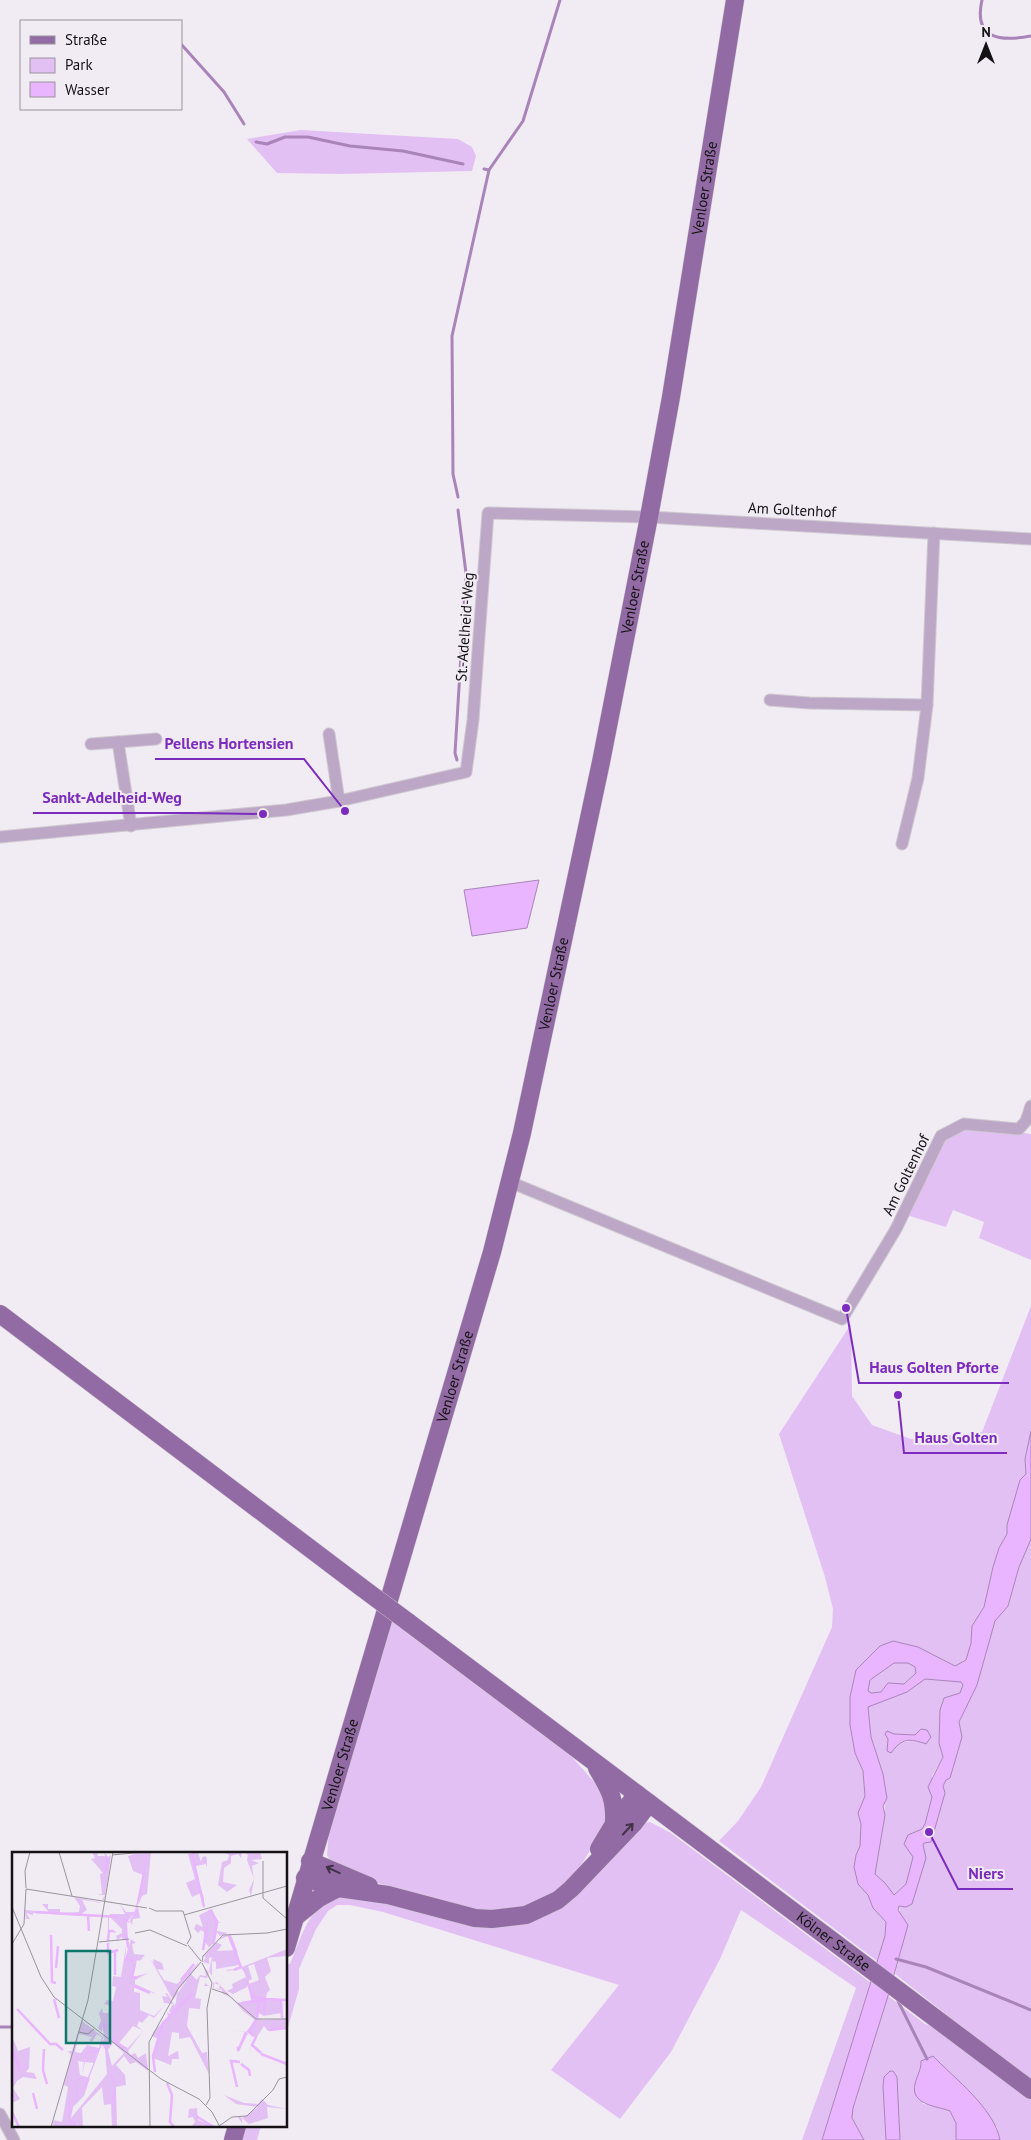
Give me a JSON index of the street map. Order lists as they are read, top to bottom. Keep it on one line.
{"streets":{"main road":["Venloer Straße","Kölner Straße"],"street":["Am Goltenhof","St.-Adelheid-Weg"]},"crossings":[["Venloer Straße","Am Goltenhof"],["Venloer Straße","St.-Adelheid-Weg"],["Am Goltenhof","St.-Adelheid-Weg"]],"places":["Pellens Hortensien","Sankt-Adelheid-Weg","Haus Golten Pforte","Haus Golten","Niers"],"legend":["Straße","Park","Wasser"],"north":"top"}
